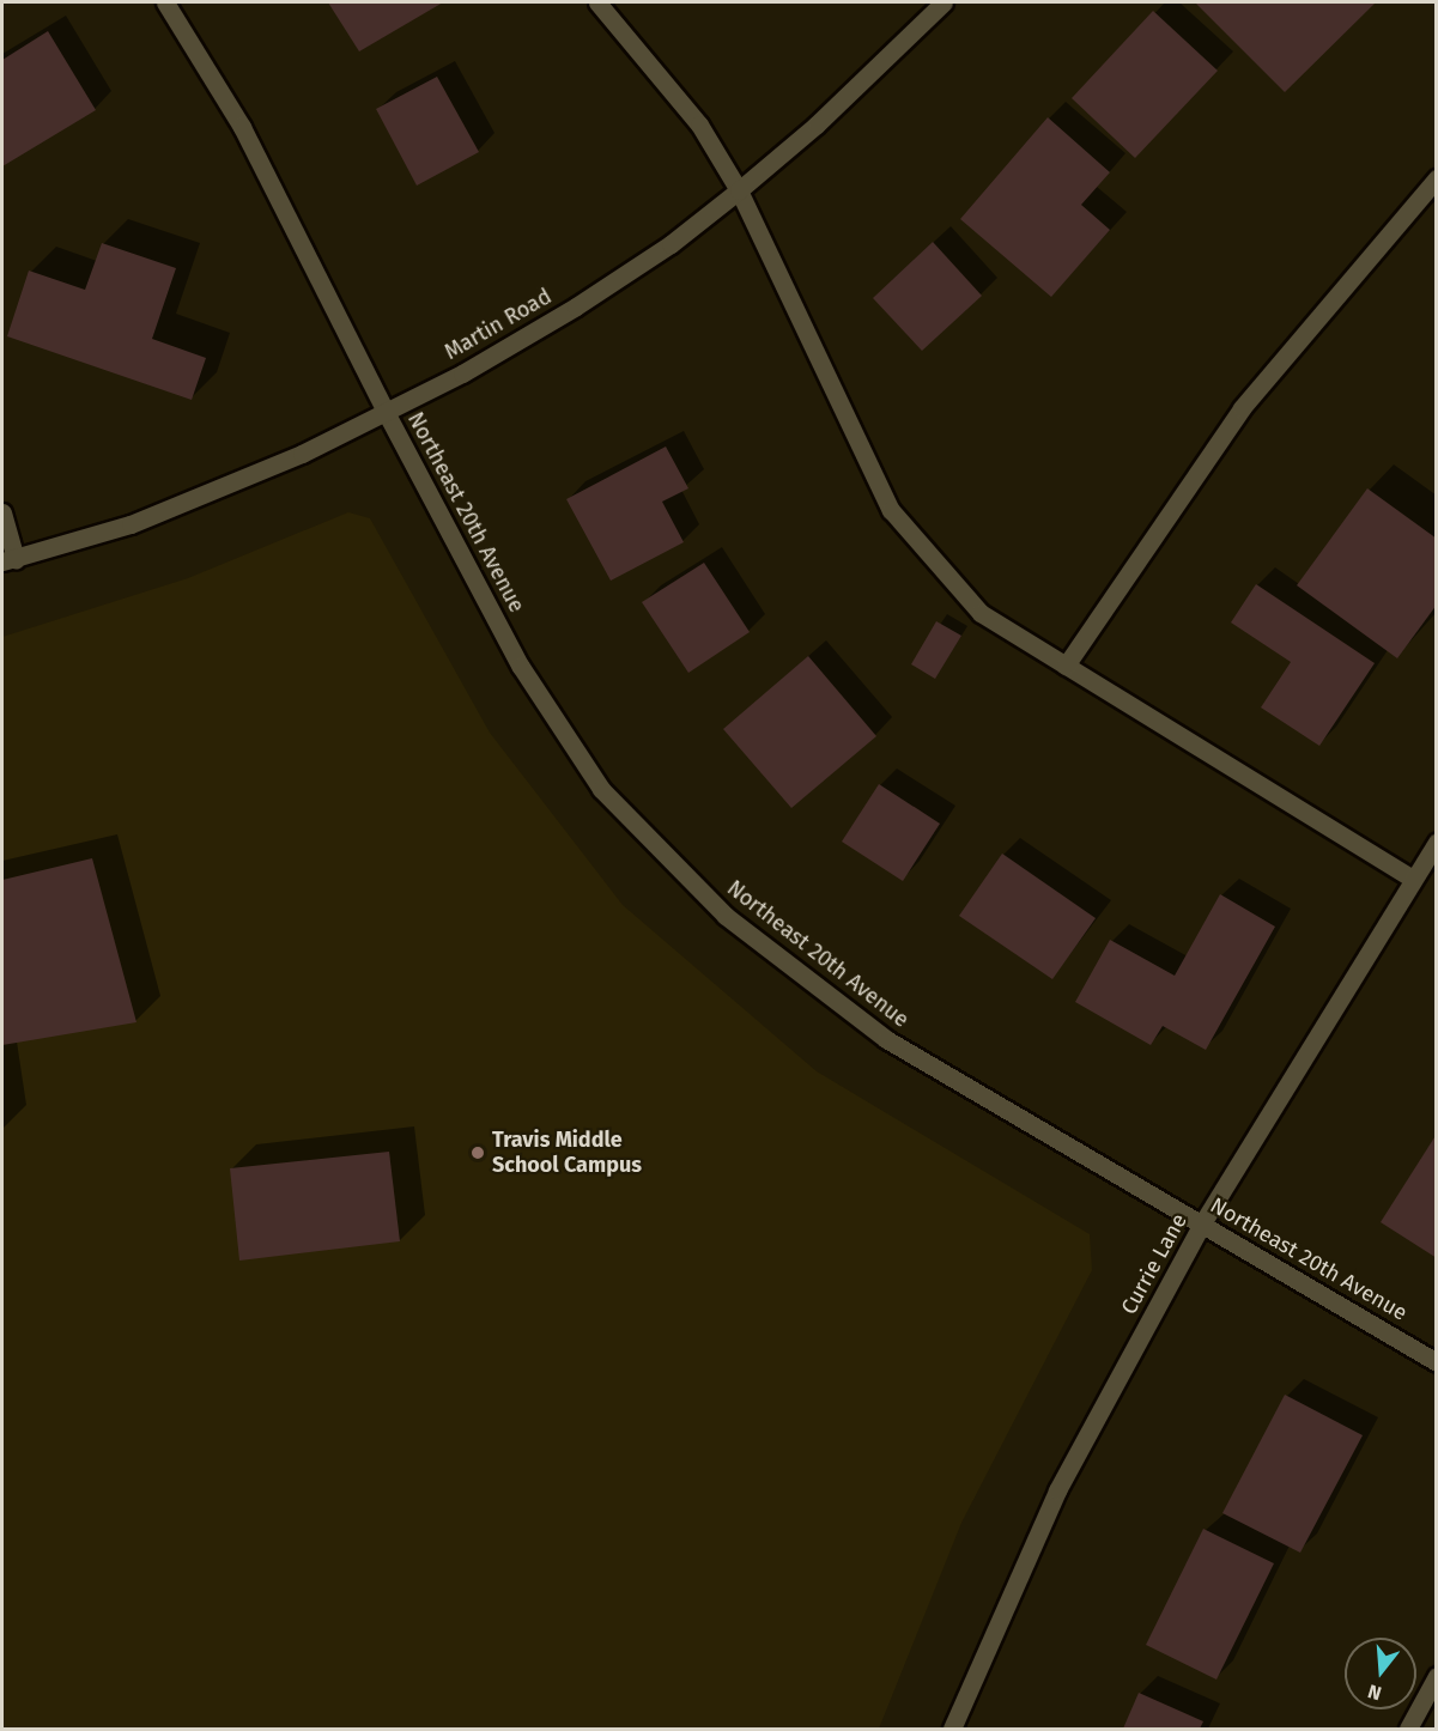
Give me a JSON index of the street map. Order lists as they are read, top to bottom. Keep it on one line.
{"streets":{"street":["Martin Road","Northeast 20th Avenue","Currie Lane"]},"crossings":[["Martin Road","Northeast 20th Avenue"],["Northeast 20th Avenue","Currie Lane"]],"places":["Travis Middle School Campus"],"north":"bottom"}
